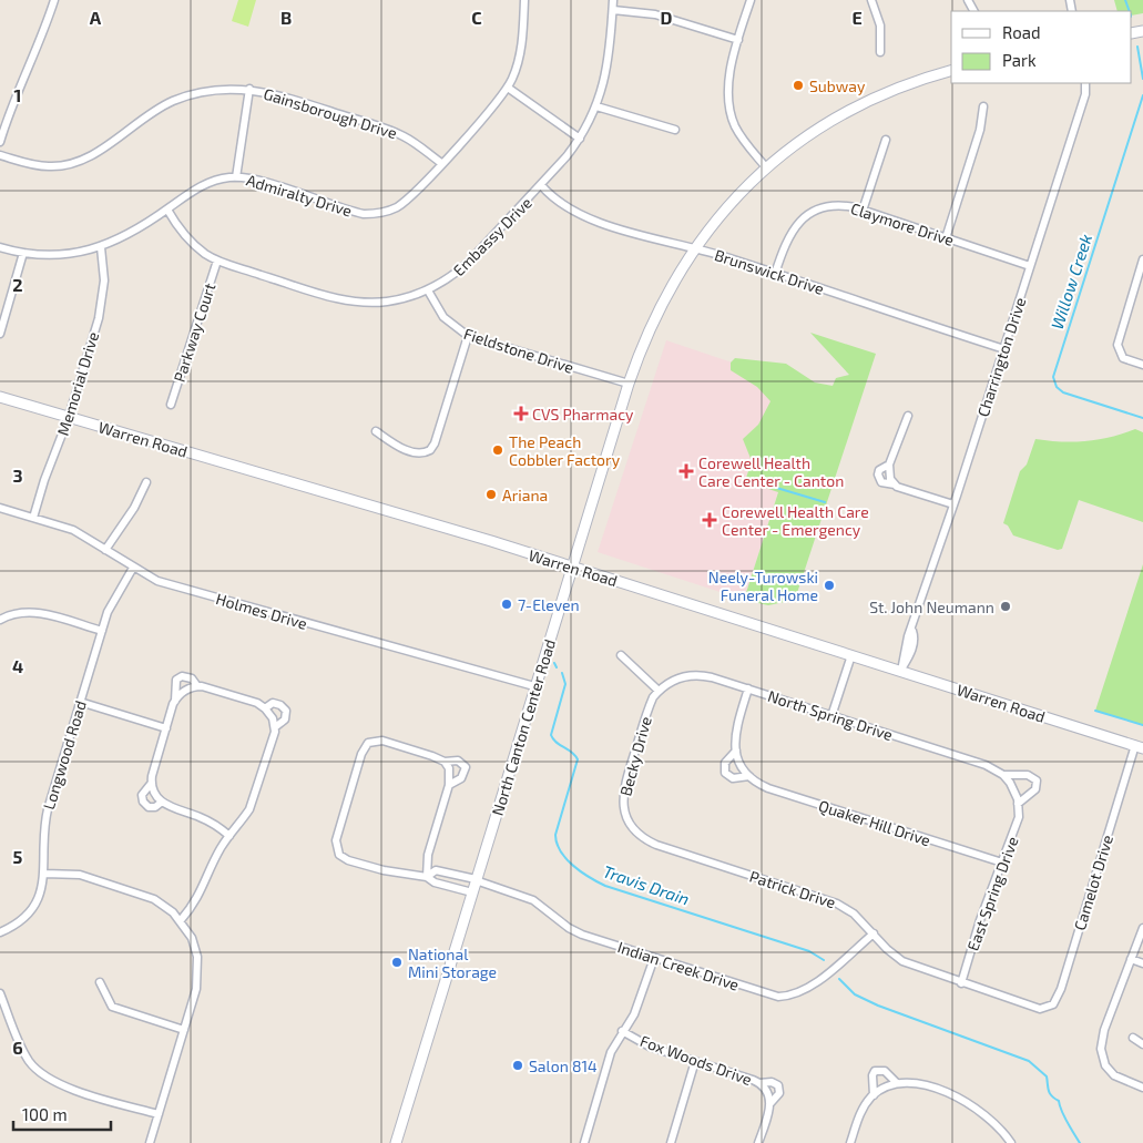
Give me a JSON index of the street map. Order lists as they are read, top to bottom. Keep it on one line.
{"streets":{"main road":["Warren Road","North Canton Center Road"],"street":["Gainsborough Drive","Admiralty Drive","Claymore Drive","Embassy Drive","Brunswick Drive","Parkway Court","Fieldstone Drive","Charrington Drive","Memorial Drive","Holmes Drive","North Spring Drive","Longwood Road","Becky Drive","Quaker Hill Drive","Camelot Drive","Patrick Drive","East Spring Drive","Indian Creek Drive","Fox Woods Drive"]},"crossings":[["Gainsborough Drive","Admiralty Drive"],["Admiralty Drive","Embassy Drive"],["Admiralty Drive","Memorial Drive"],["Claymore Drive","Brunswick Drive"],["Claymore Drive","Charrington Drive"],["Embassy Drive","Brunswick Drive"],["Embassy Drive","Parkway Court"],["Embassy Drive","Fieldstone Drive"],["Brunswick Drive","Charrington Drive"],["Brunswick Drive","North Canton Center Road"],["Fieldstone Drive","North Canton Center Road"],["Charrington Drive","Warren Road"],["Memorial Drive","Warren Road"],["Memorial Drive","Holmes Drive"],["Warren Road","North Canton Center Road"],["Warren Road","Camelot Drive"],["Holmes Drive","North Canton Center Road"],["Holmes Drive","Longwood Road"],["North Spring Drive","Becky Drive"],["North Spring Drive","Quaker Hill Drive"],["North Spring Drive","East Spring Drive"],["North Canton Center Road","Indian Creek Drive"],["Becky Drive","Patrick Drive"],["Quaker Hill Drive","East Spring Drive"],["Camelot Drive","Patrick Drive"],["Patrick Drive","East Spring Drive"],["Patrick Drive","Indian Creek Drive"]],"water":["Willow Creek","Travis Drain"],"places":{"other":["Subway","The Peach Cobbler Factory","Ariana","Neely-Turowski Funeral Home","7-Eleven","St. John Neumann","National Mini Storage","Salon 814"],"health":["CVS Pharmacy","Corewell Health Care Center - Canton","Corewell Health Care Center - Emergency"]},"legend":["Road","Park"],"scale_bar":"100 m","grid":{"columns":["A","B","C","D","E"],"rows":["1","2","3","4","5","6"]}}
